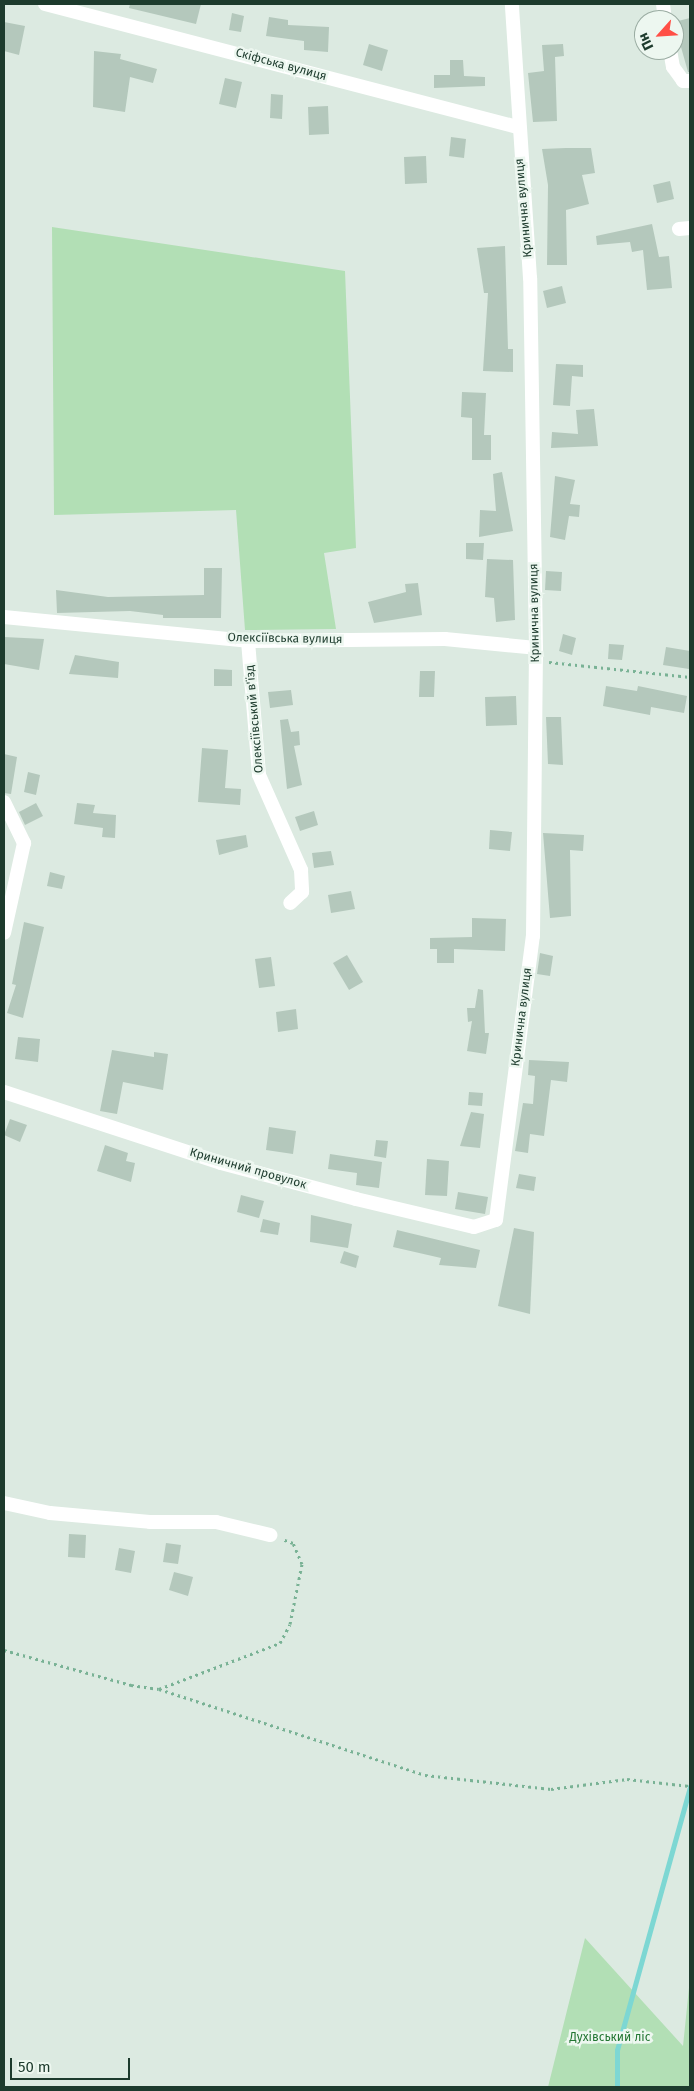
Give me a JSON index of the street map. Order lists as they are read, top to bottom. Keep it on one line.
{"streets":{"street":["Скіфська вулиця","Кринична вулиця","Олексіївська вулиця","Олексіївський в'їзд","Криничний провулок"]},"crossings":[["Скіфська вулиця","Кринична вулиця"],["Кринична вулиця","Олексіївська вулиця"],["Кринична вулиця","Криничний провулок"],["Олексіївська вулиця","Олексіївський в'їзд"]],"parks":["Духівський ліс"],"scale_bar":"50 m","north":"bottom left"}
